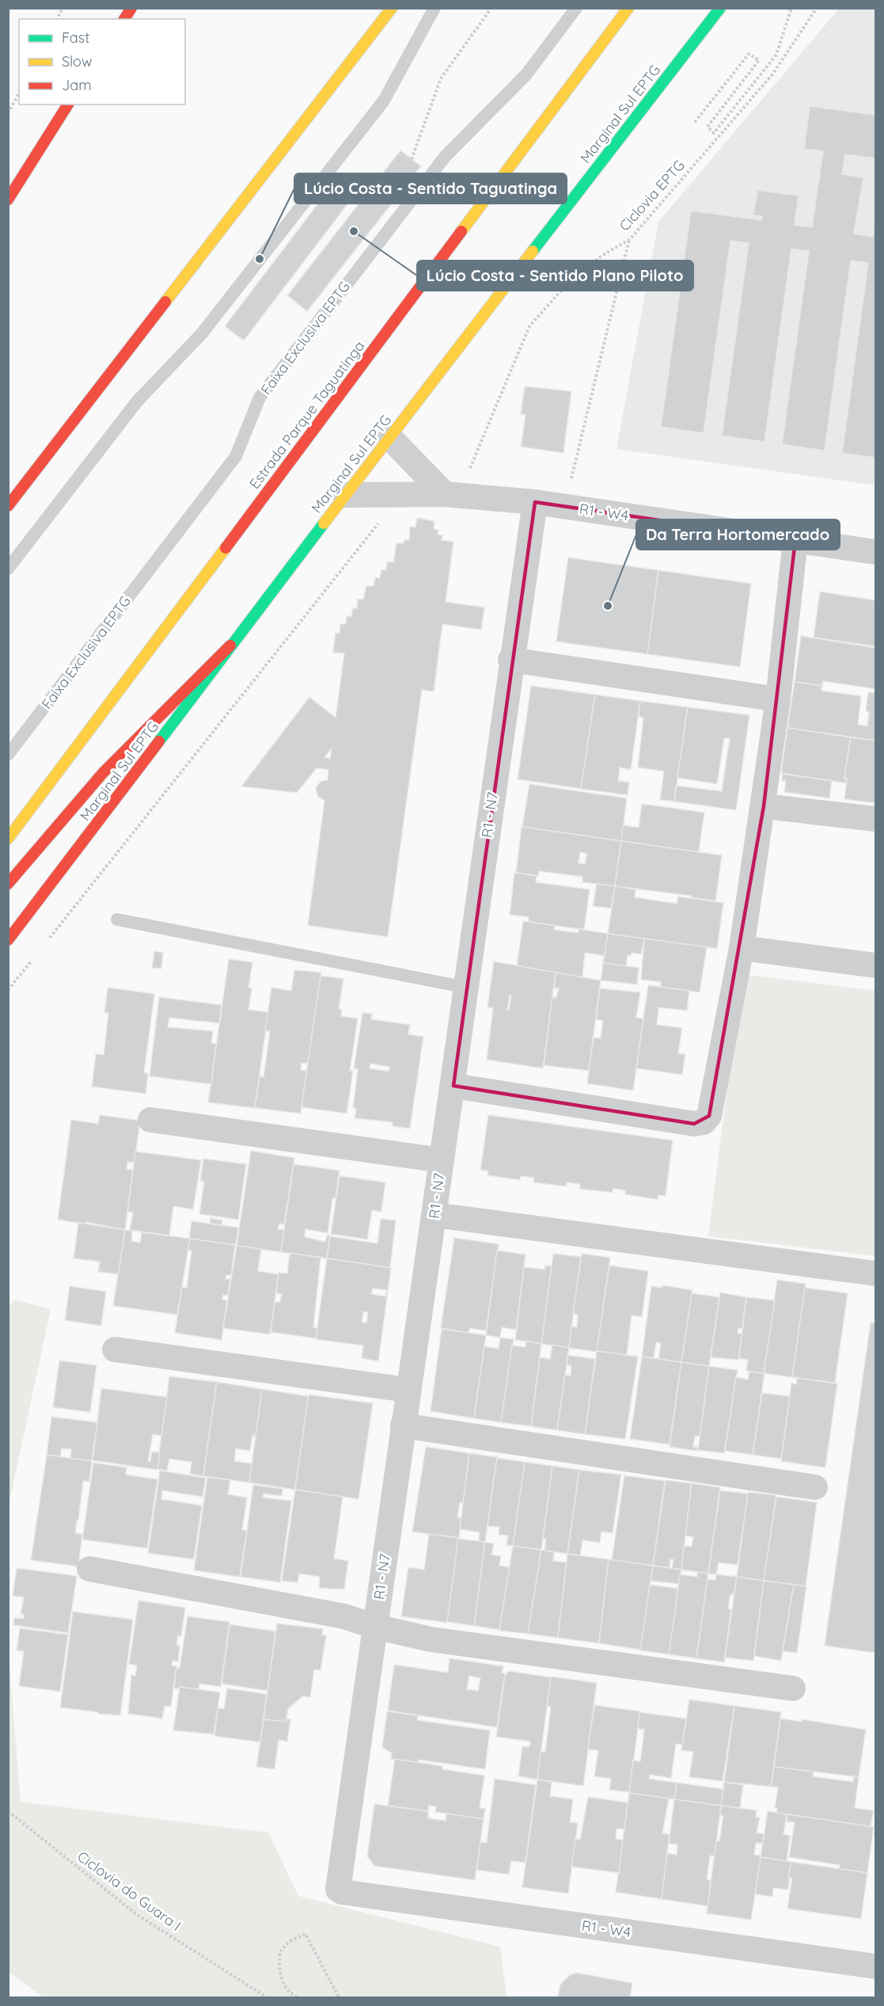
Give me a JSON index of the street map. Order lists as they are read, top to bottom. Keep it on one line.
{"streets":{"main road":["Marginal Sul EPTG","Estrada Parque Taguatinga"],"street":["R1 - W4","R1 - N7"],"lane":["Faixa Exclusiva EPTG"],"path":["Ciclovia EPTG","Ciclovia do Guara I"]},"crossings":[["Marginal Sul EPTG","R1 - W4"],["Ciclovia EPTG","R1 - W4"],["R1 - W4","R1 - N7"]],"places":["Lúcio Costa - Sentido Plano Piloto","Lúcio Costa - Sentido Taguatinga","Da Terra Hortomercado"],"legend":["Fast","Slow","Jam"]}
